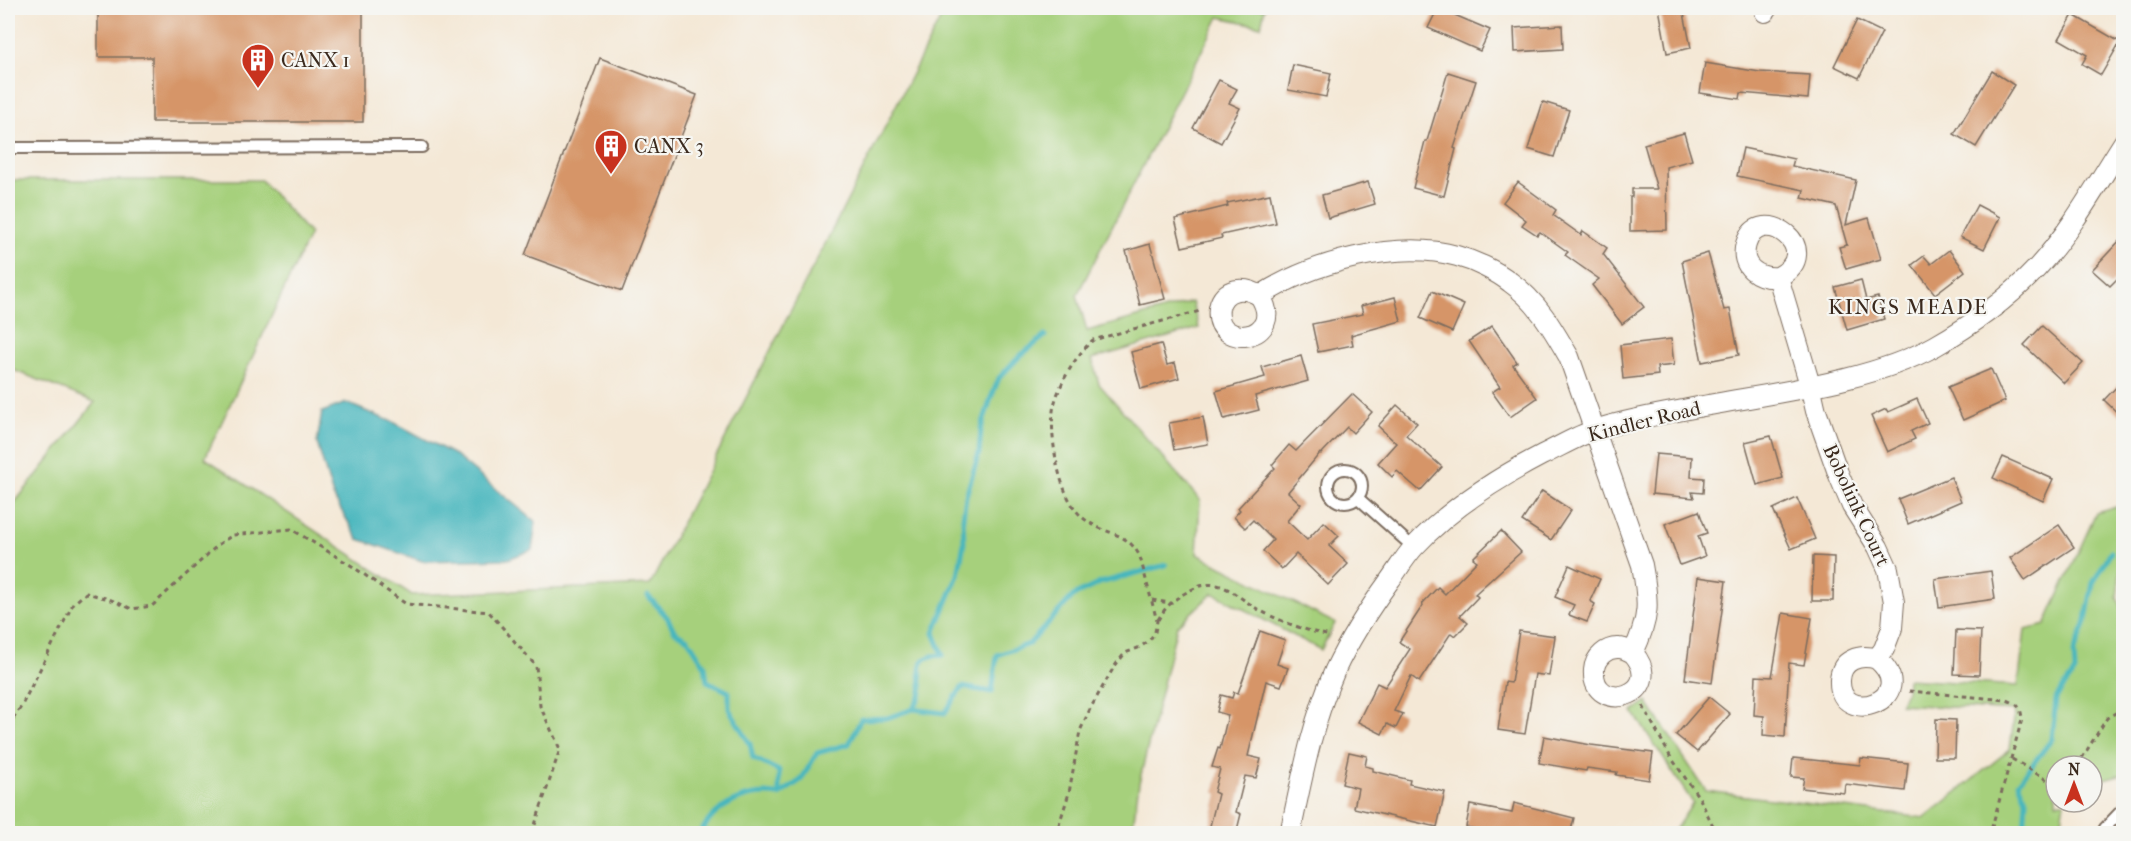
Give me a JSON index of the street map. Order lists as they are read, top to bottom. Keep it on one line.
{"streets":{"street":["Kindler Road","Bobolink Court"]},"crossings":[["Kindler Road","Bobolink Court"]],"districts":["KINGS MEADE"],"places":{"building":["CANX 1","CANX 3"]},"north":"top"}
